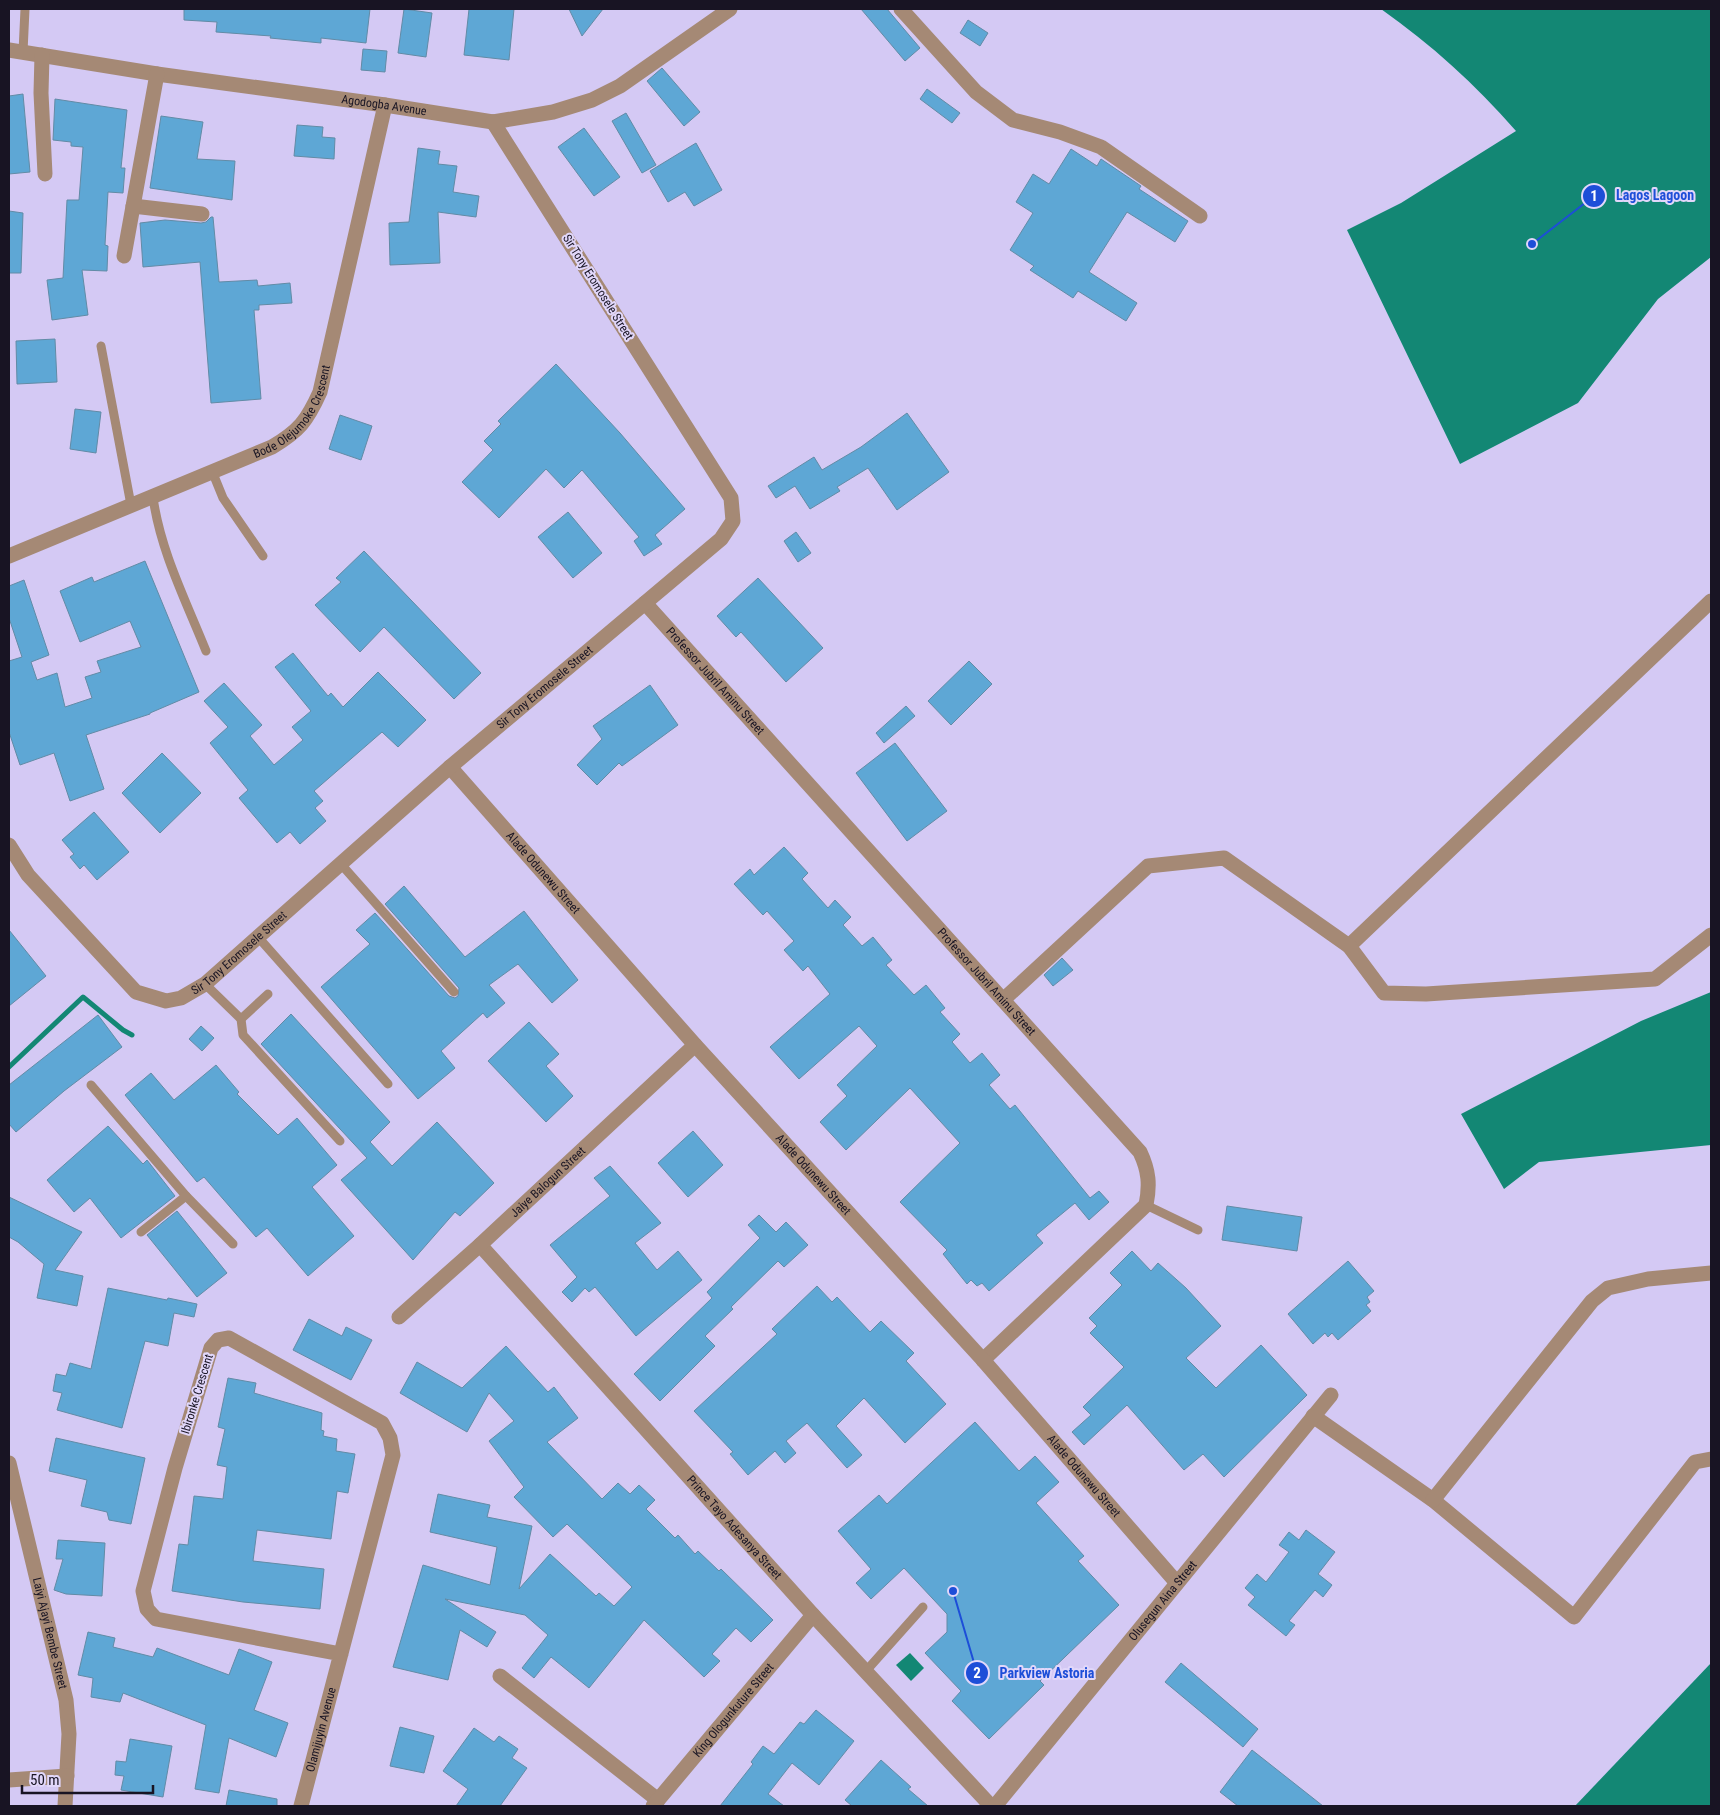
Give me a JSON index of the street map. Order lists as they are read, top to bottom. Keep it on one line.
{"streets":{"street":["Agodogba Avenue","Sir Tony Eromosele Street","Bode Olejumoke Crescent","Professor Jubril Aminu Street","Alade Odunewu Street","Jaiye Balogun Street","Ibironke Crescent","Prince Tayo Adesanya Street","Olusegun Aina Street","Laiyi Ajayi Bembe Street","King Ologunkuture Street","Olamijuyin Avenue"]},"crossings":[["Agodogba Avenue","Sir Tony Eromosele Street"],["Agodogba Avenue","Bode Olejumoke Crescent"],["Sir Tony Eromosele Street","Professor Jubril Aminu Street"],["Sir Tony Eromosele Street","Alade Odunewu Street"],["Alade Odunewu Street","Jaiye Balogun Street"],["Alade Odunewu Street","Olusegun Aina Street"],["Jaiye Balogun Street","Prince Tayo Adesanya Street"],["Ibironke Crescent","Olamijuyin Avenue"],["Prince Tayo Adesanya Street","Olusegun Aina Street"],["Prince Tayo Adesanya Street","King Ologunkuture Street"]],"places":["Lagos Lagoon","Parkview Astoria"],"scale_bar":"50 m"}
